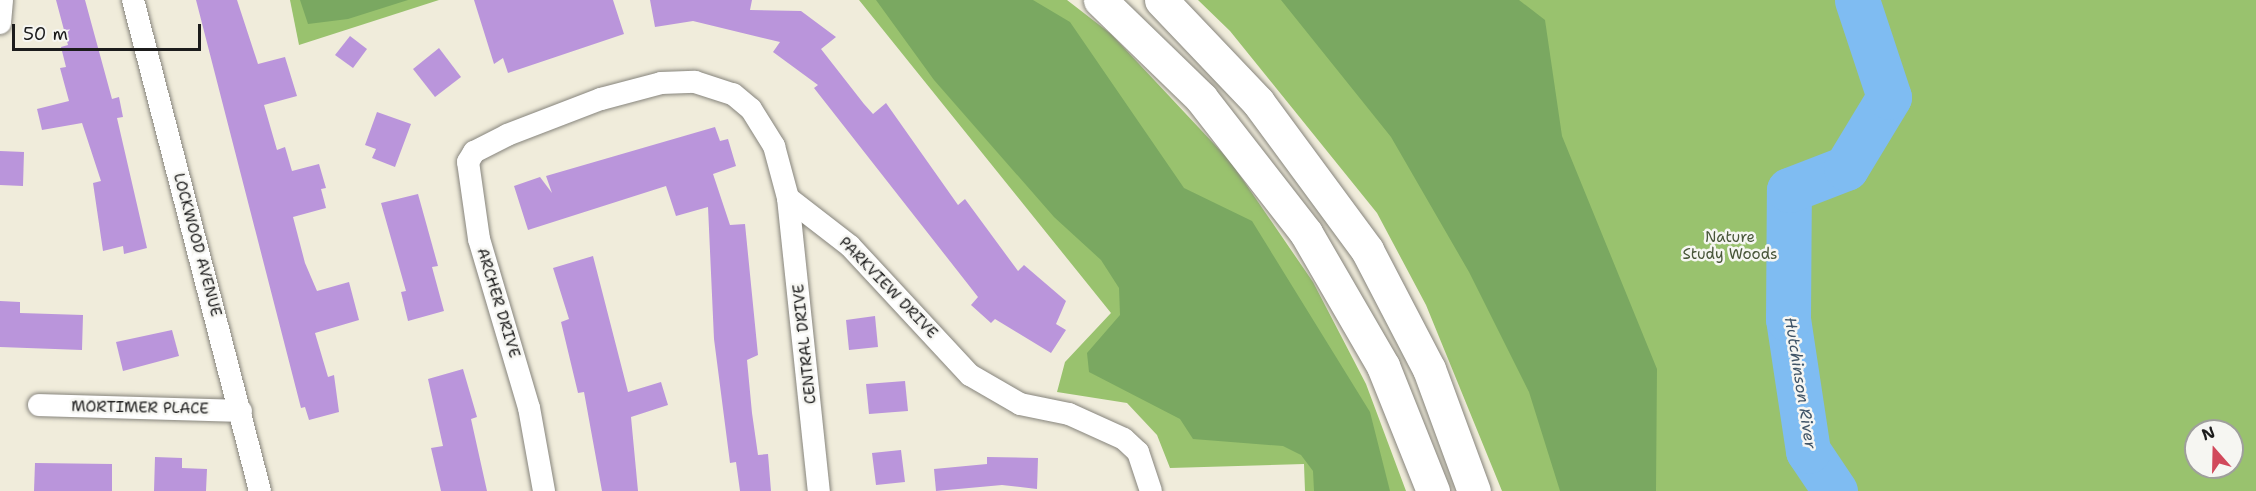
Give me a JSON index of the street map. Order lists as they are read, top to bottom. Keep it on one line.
{"streets":{"street":["LOCKWOOD AVENUE","PARKVIEW DRIVE","ARCHER DRIVE","CENTRAL DRIVE","MORTIMER PLACE"]},"crossings":[["LOCKWOOD AVENUE","MORTIMER PLACE"],["PARKVIEW DRIVE","ARCHER DRIVE"],["PARKVIEW DRIVE","CENTRAL DRIVE"],["ARCHER DRIVE","CENTRAL DRIVE"]],"water":["Hutchinson River"],"parks":["Nature Study Woods"],"scale_bar":"50 m","north":"top"}
